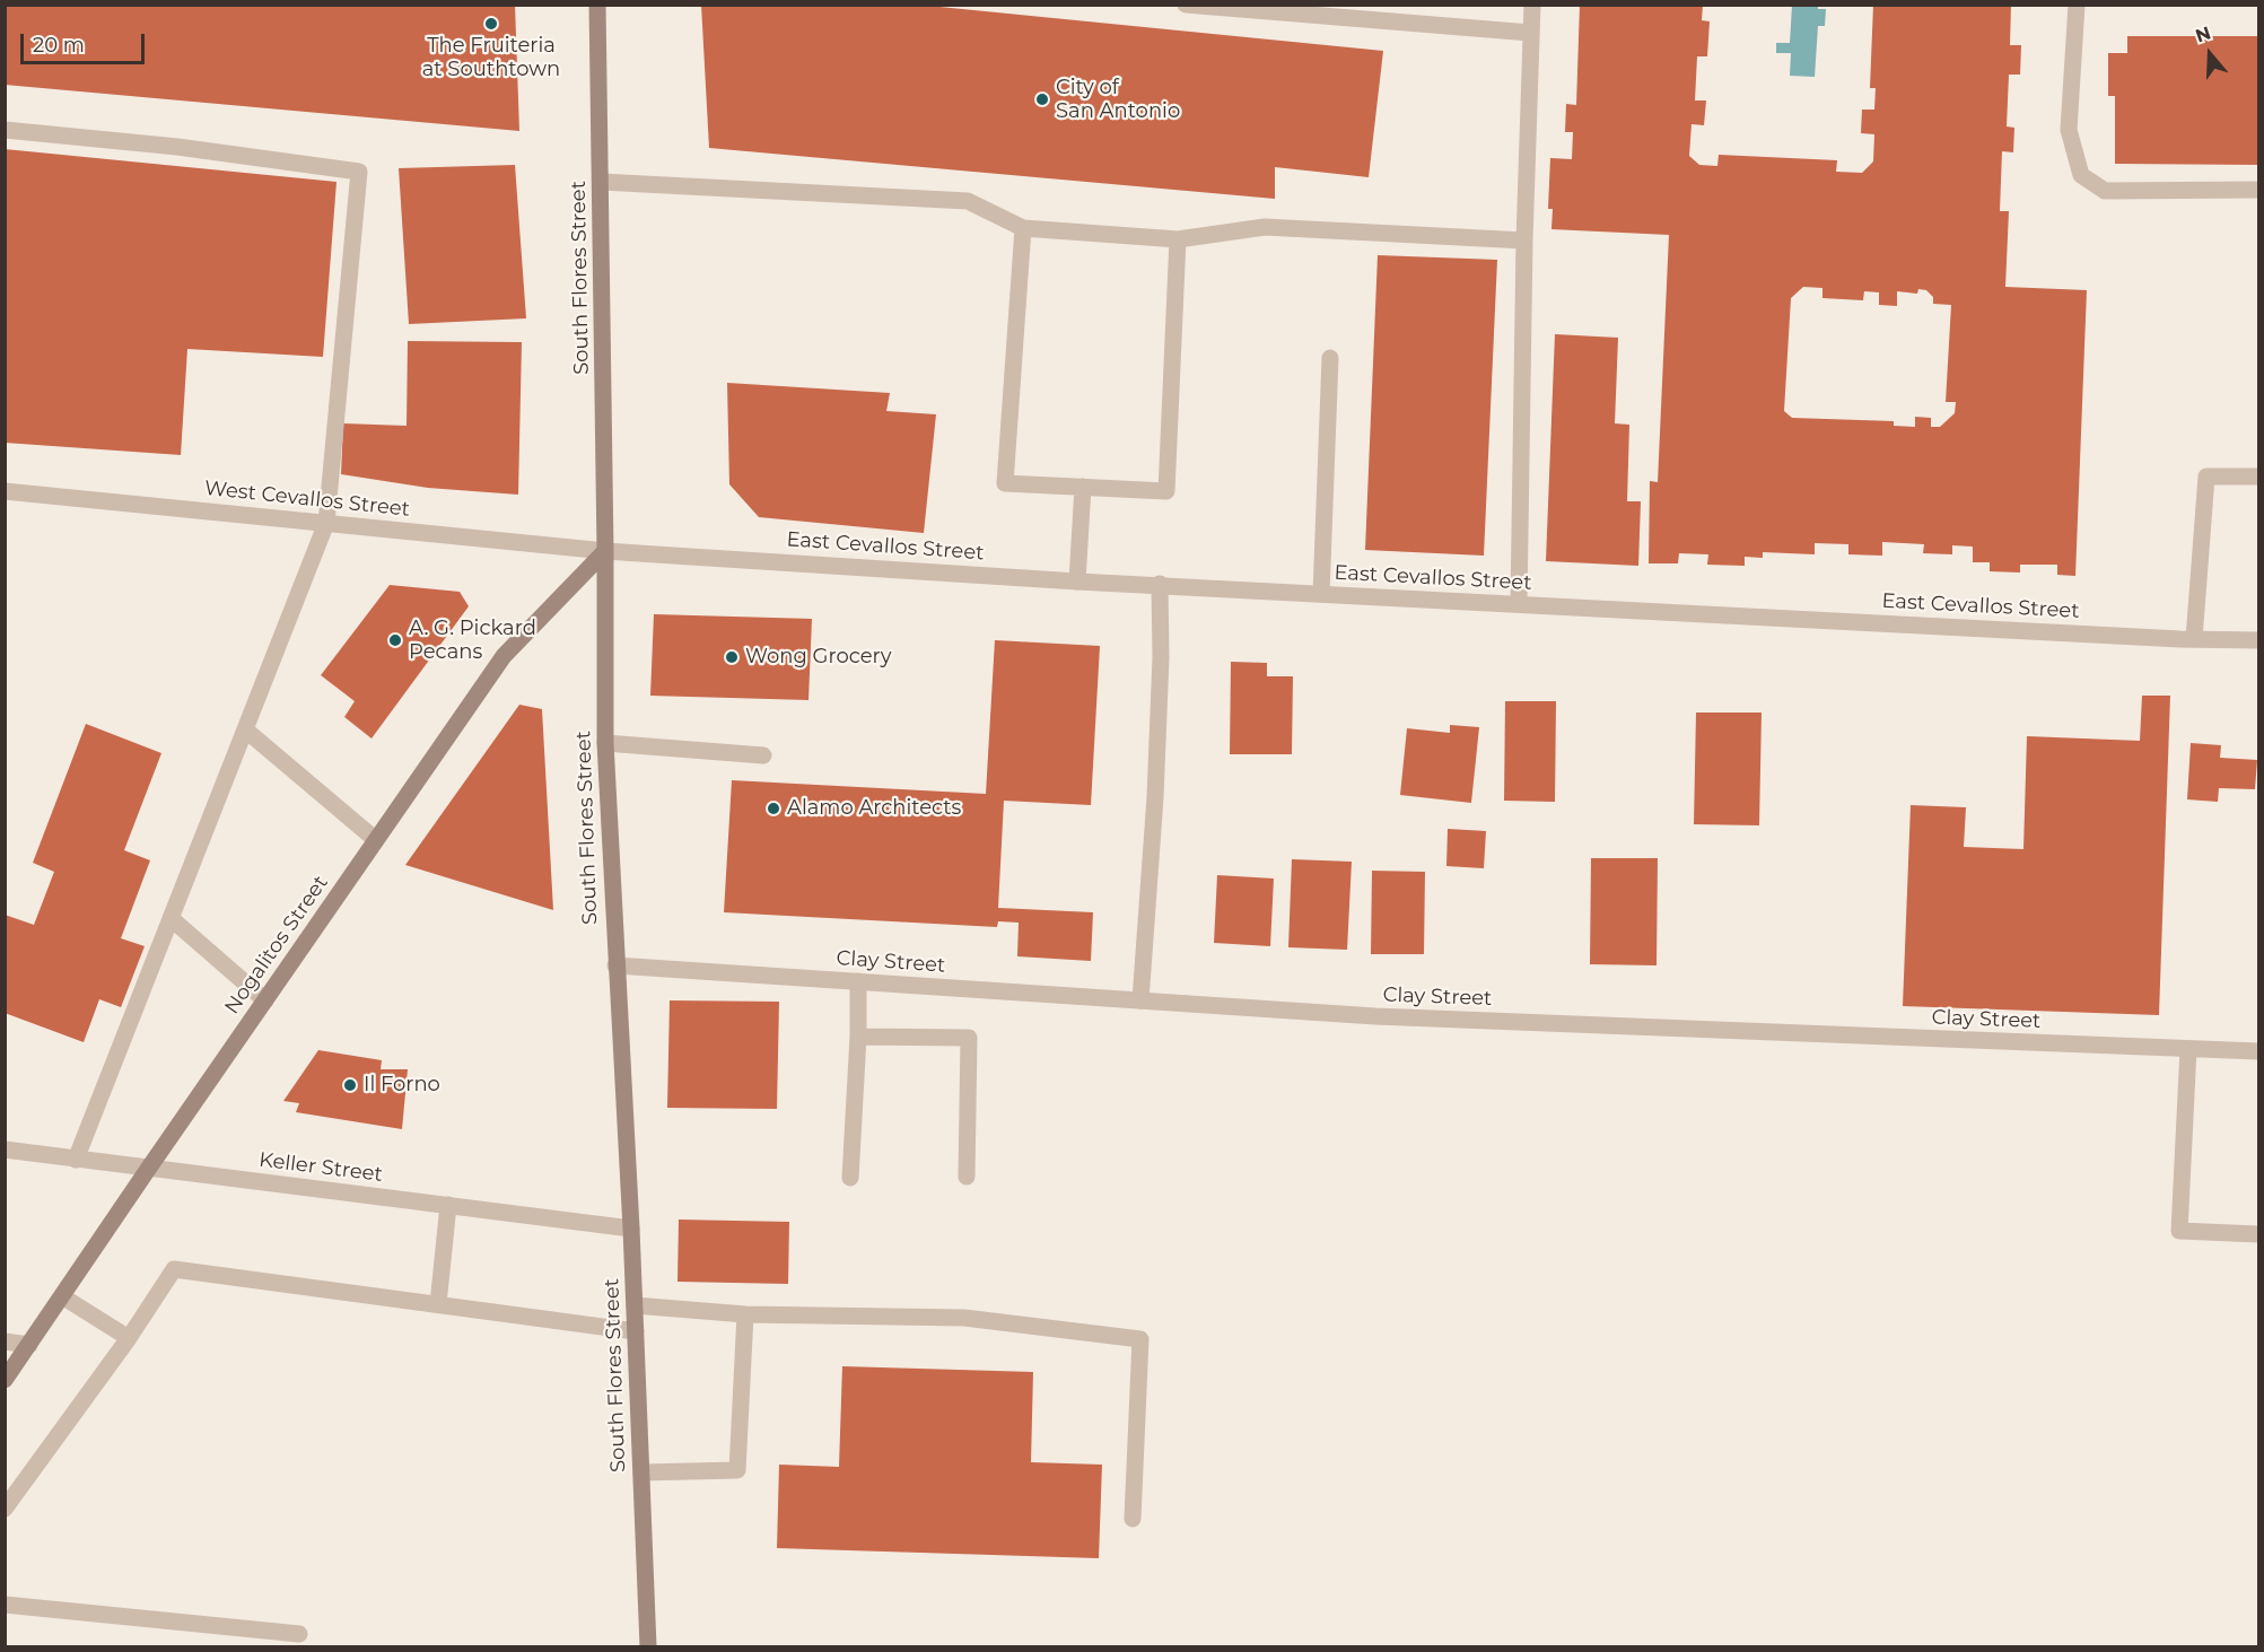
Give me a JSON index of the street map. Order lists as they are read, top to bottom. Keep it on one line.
{"streets":{"main road":["South Flores Street","Nogalitos Street"],"street":["West Cevallos Street","East Cevallos Street","Clay Street","Keller Street"]},"crossings":[["South Flores Street","West Cevallos Street"],["South Flores Street","East Cevallos Street"],["South Flores Street","Nogalitos Street"],["South Flores Street","Clay Street"],["South Flores Street","Keller Street"],["West Cevallos Street","East Cevallos Street"],["West Cevallos Street","Nogalitos Street"],["East Cevallos Street","Nogalitos Street"],["Nogalitos Street","Keller Street"]],"places":["The Fruiteria at Southtown","City of San Antonio","A. G. Pickard Pecans","Wong Grocery","Alamo Architects","Il Forno"],"scale_bar":"20 m","north":"top"}
